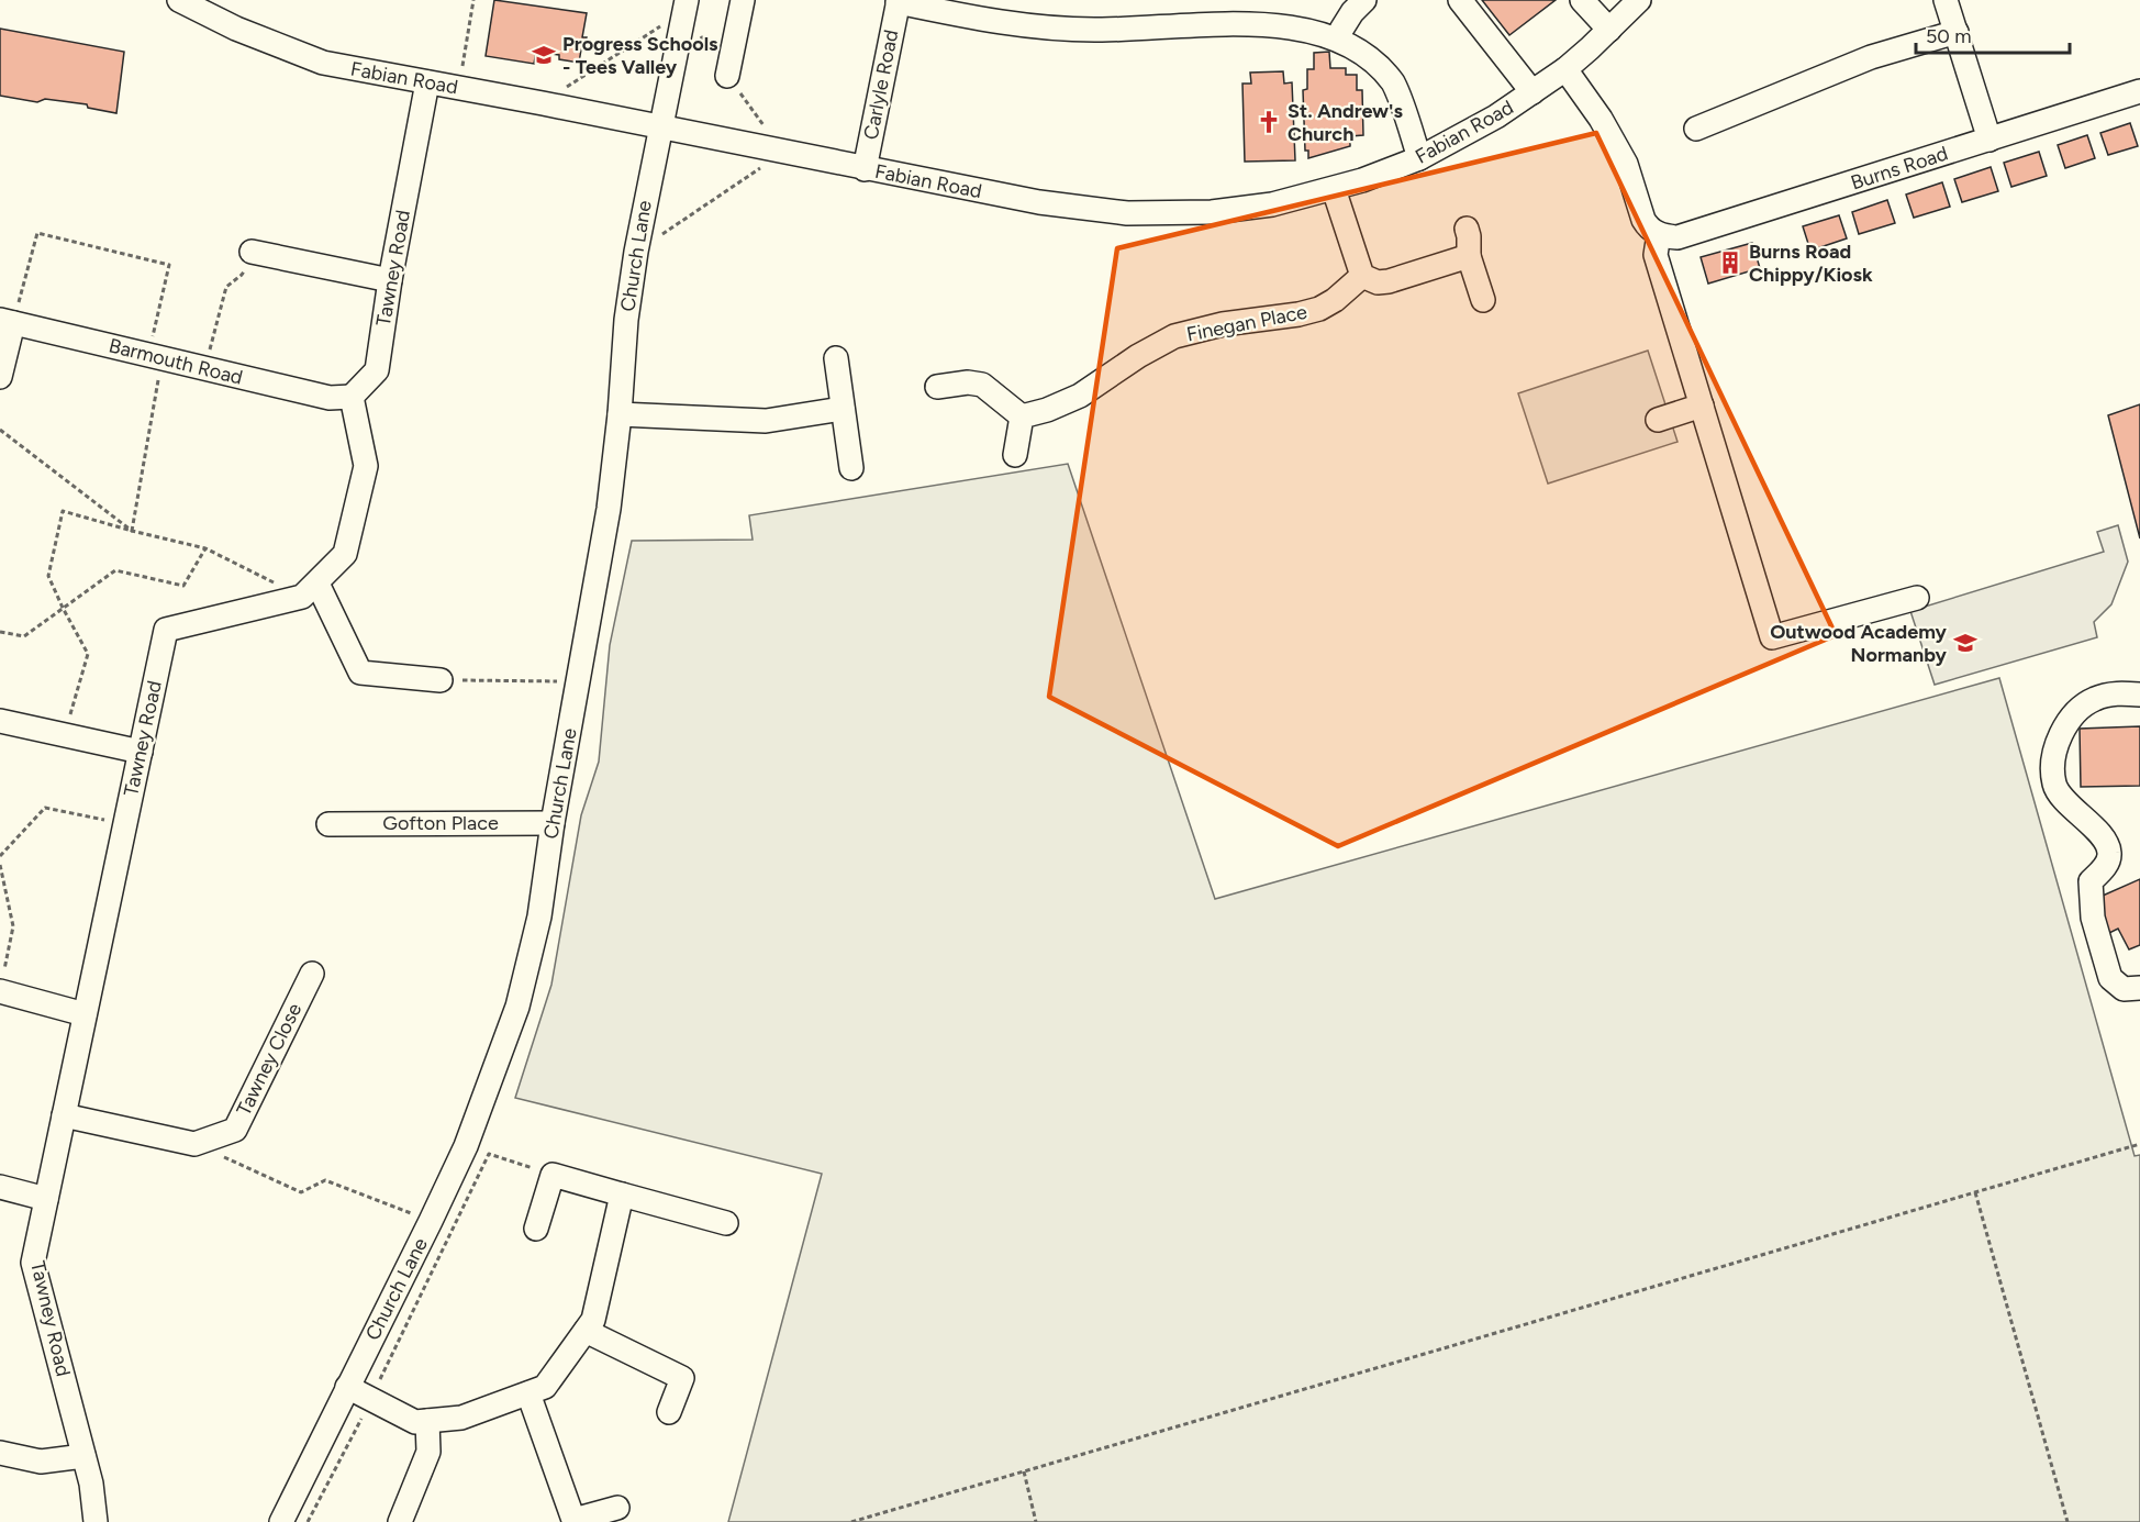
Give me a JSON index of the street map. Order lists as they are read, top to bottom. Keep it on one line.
{"streets":{"street":["Fabian Road","Carlyle Road","Burns Road","Church Lane","Tawney Road","Finegan Place","Barmouth Road","Gofton Place","Tawney Close"]},"crossings":[["Fabian Road","Carlyle Road"],["Fabian Road","Church Lane"],["Fabian Road","Tawney Road"],["Church Lane","Gofton Place"],["Tawney Road","Barmouth Road"]],"places":{"school or university":["Progress Schools - Tees Valley","Outwood Academy Normanby"],"church":["St. Andrew's Church"],"building":["Burns Road Chippy/Kiosk"]},"scale_bar":"50 m"}
